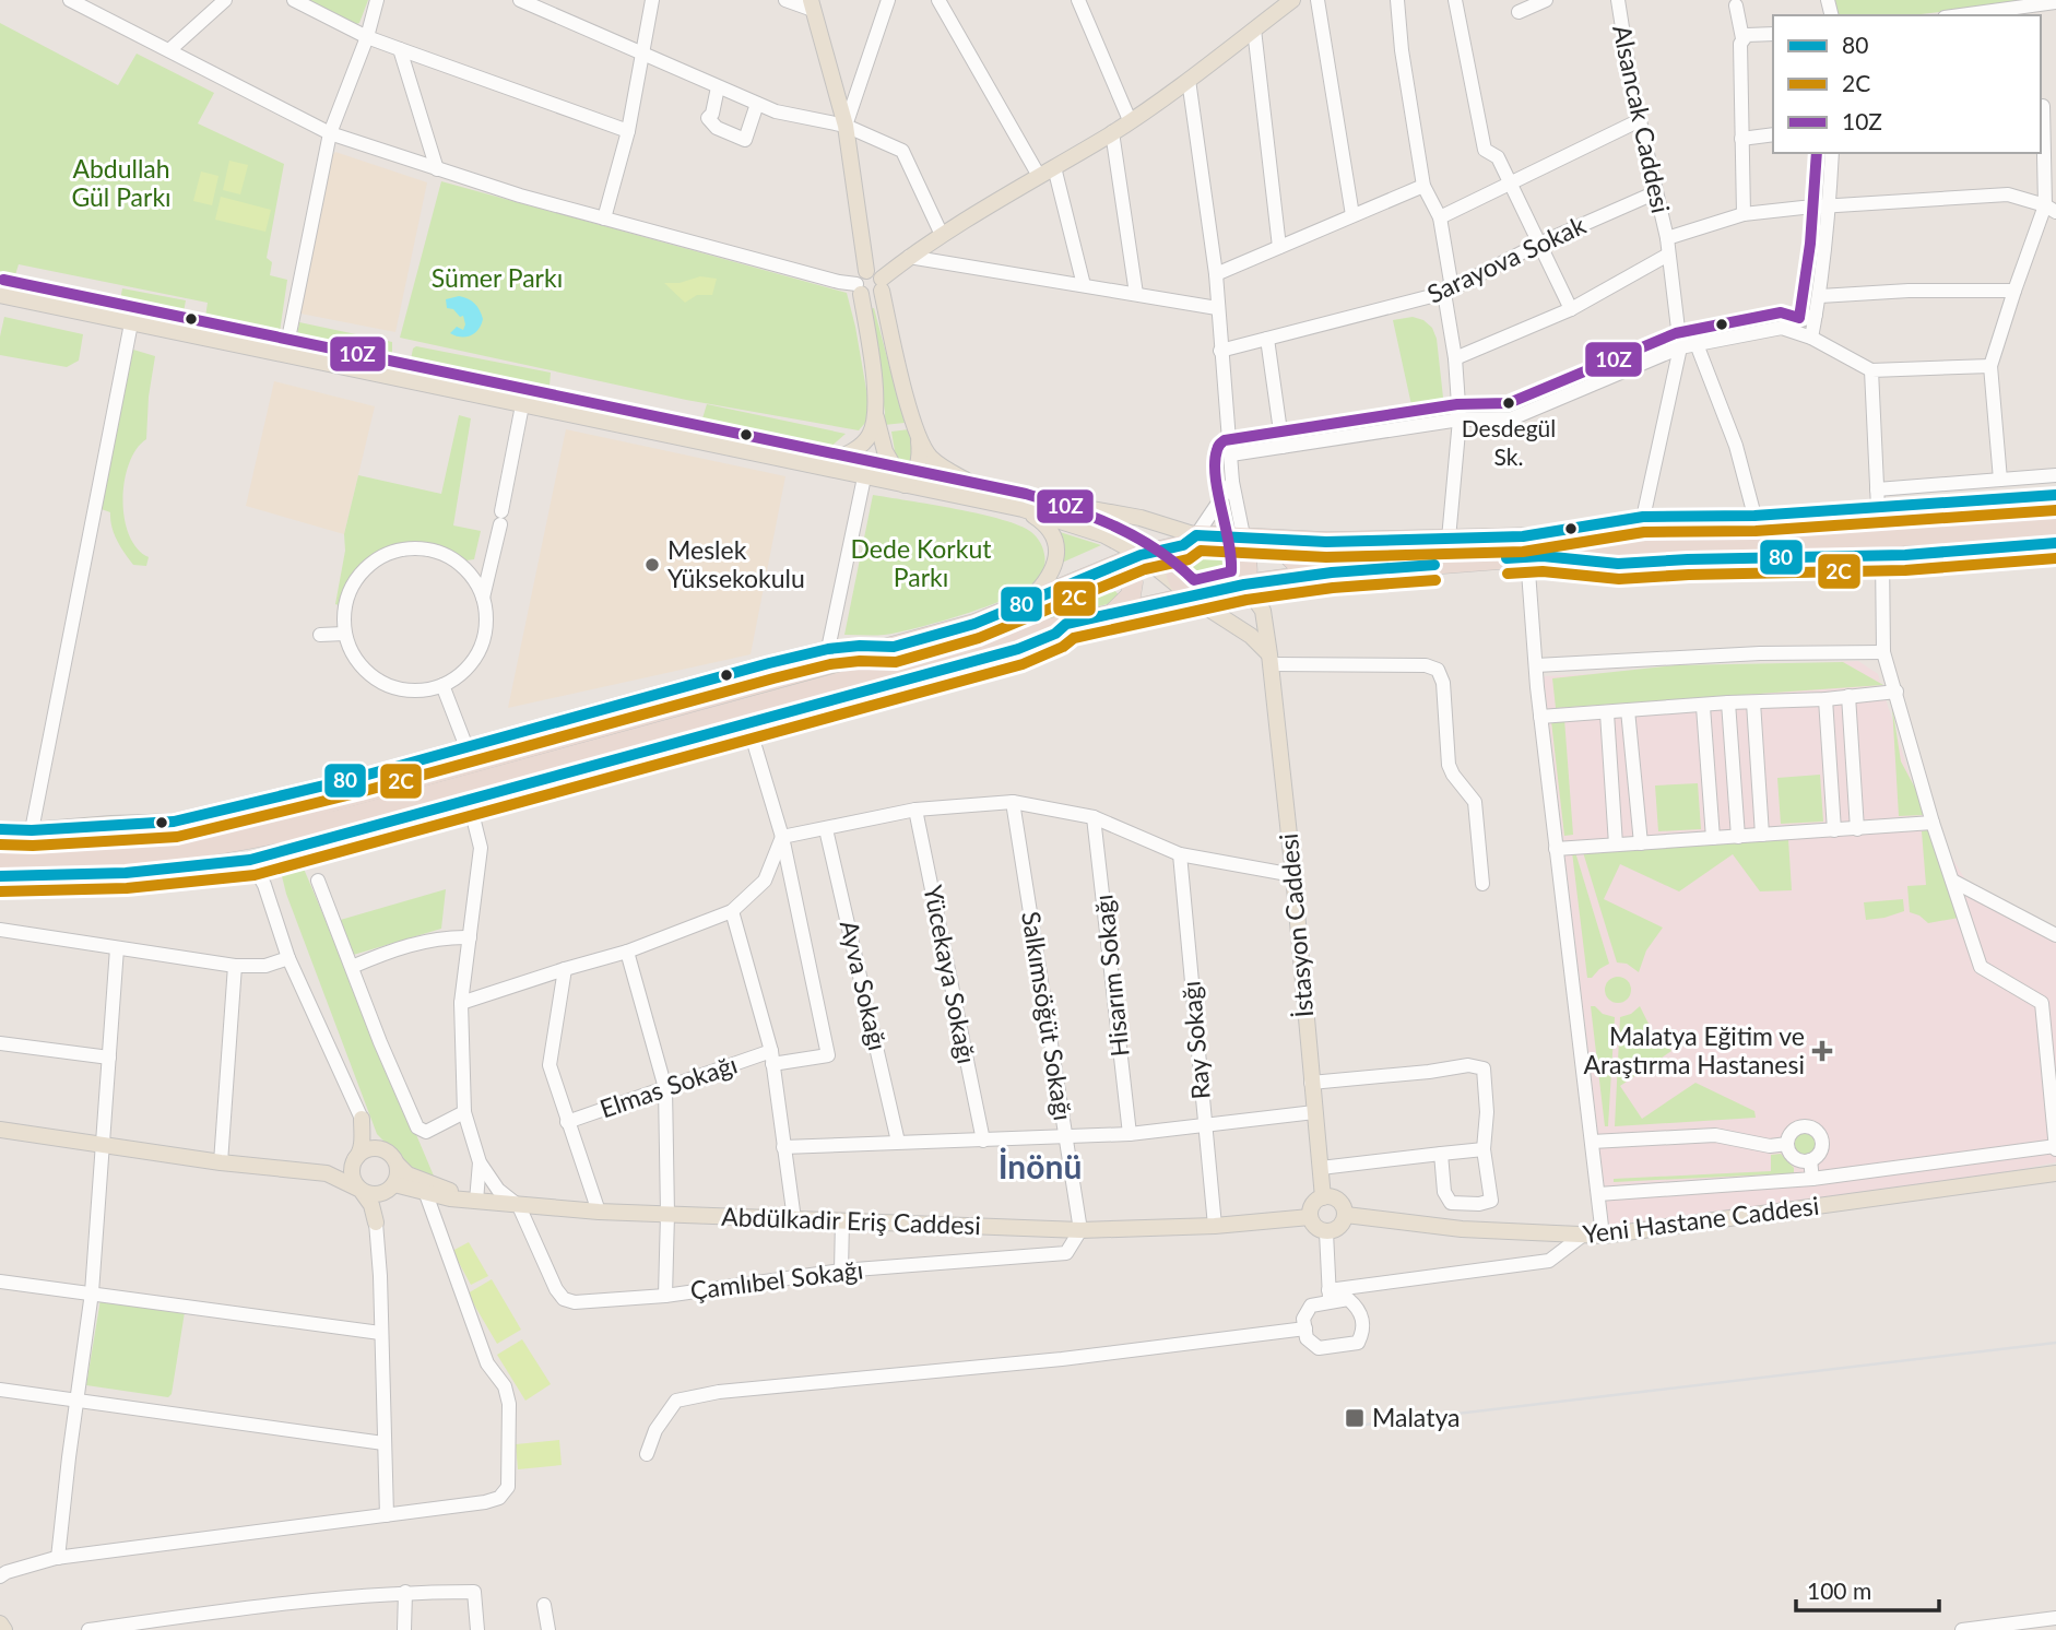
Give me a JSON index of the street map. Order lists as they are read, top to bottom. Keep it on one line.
{"streets":{"main road":["İstasyon Caddesi","Yeni Hastane Caddesi","Abdülkadir Eriş Caddesi"],"street":["Alsancak Caddesi","Sarayova Sokak","Yücekaya Sokağı","Hisarım Sokağı","Ayva Sokağı","Salkımsöğüt Sokağı","Ray Sokağı","Elmas Sokağı","Çamlıbel Sokağı"]},"crossings":[["Alsancak Caddesi","Sarayova Sokak"],["İstasyon Caddesi","Yeni Hastane Caddesi"],["İstasyon Caddesi","Abdülkadir Eriş Caddesi"],["Salkımsöğüt Sokağı","Abdülkadir Eriş Caddesi"],["Salkımsöğüt Sokağı","Çamlıbel Sokağı"],["Ray Sokağı","Abdülkadir Eriş Caddesi"],["Yeni Hastane Caddesi","Abdülkadir Eriş Caddesi"],["Abdülkadir Eriş Caddesi","Çamlıbel Sokağı"]],"districts":["İnönü"],"parks":["Abdullah Gül Parkı","Sümer Parkı","Dede Korkut Parkı"],"places":{"other":["Desdegül Sk.","Meslek Yüksekokulu"],"health":["Malatya Eğitim ve Araştırma Hastanesi"],"transit":["Malatya"]},"lines":["transit line 10Z","transit line 80","transit line 2C"],"legend":["80","2C","10Z"],"scale_bar":"100 m"}
